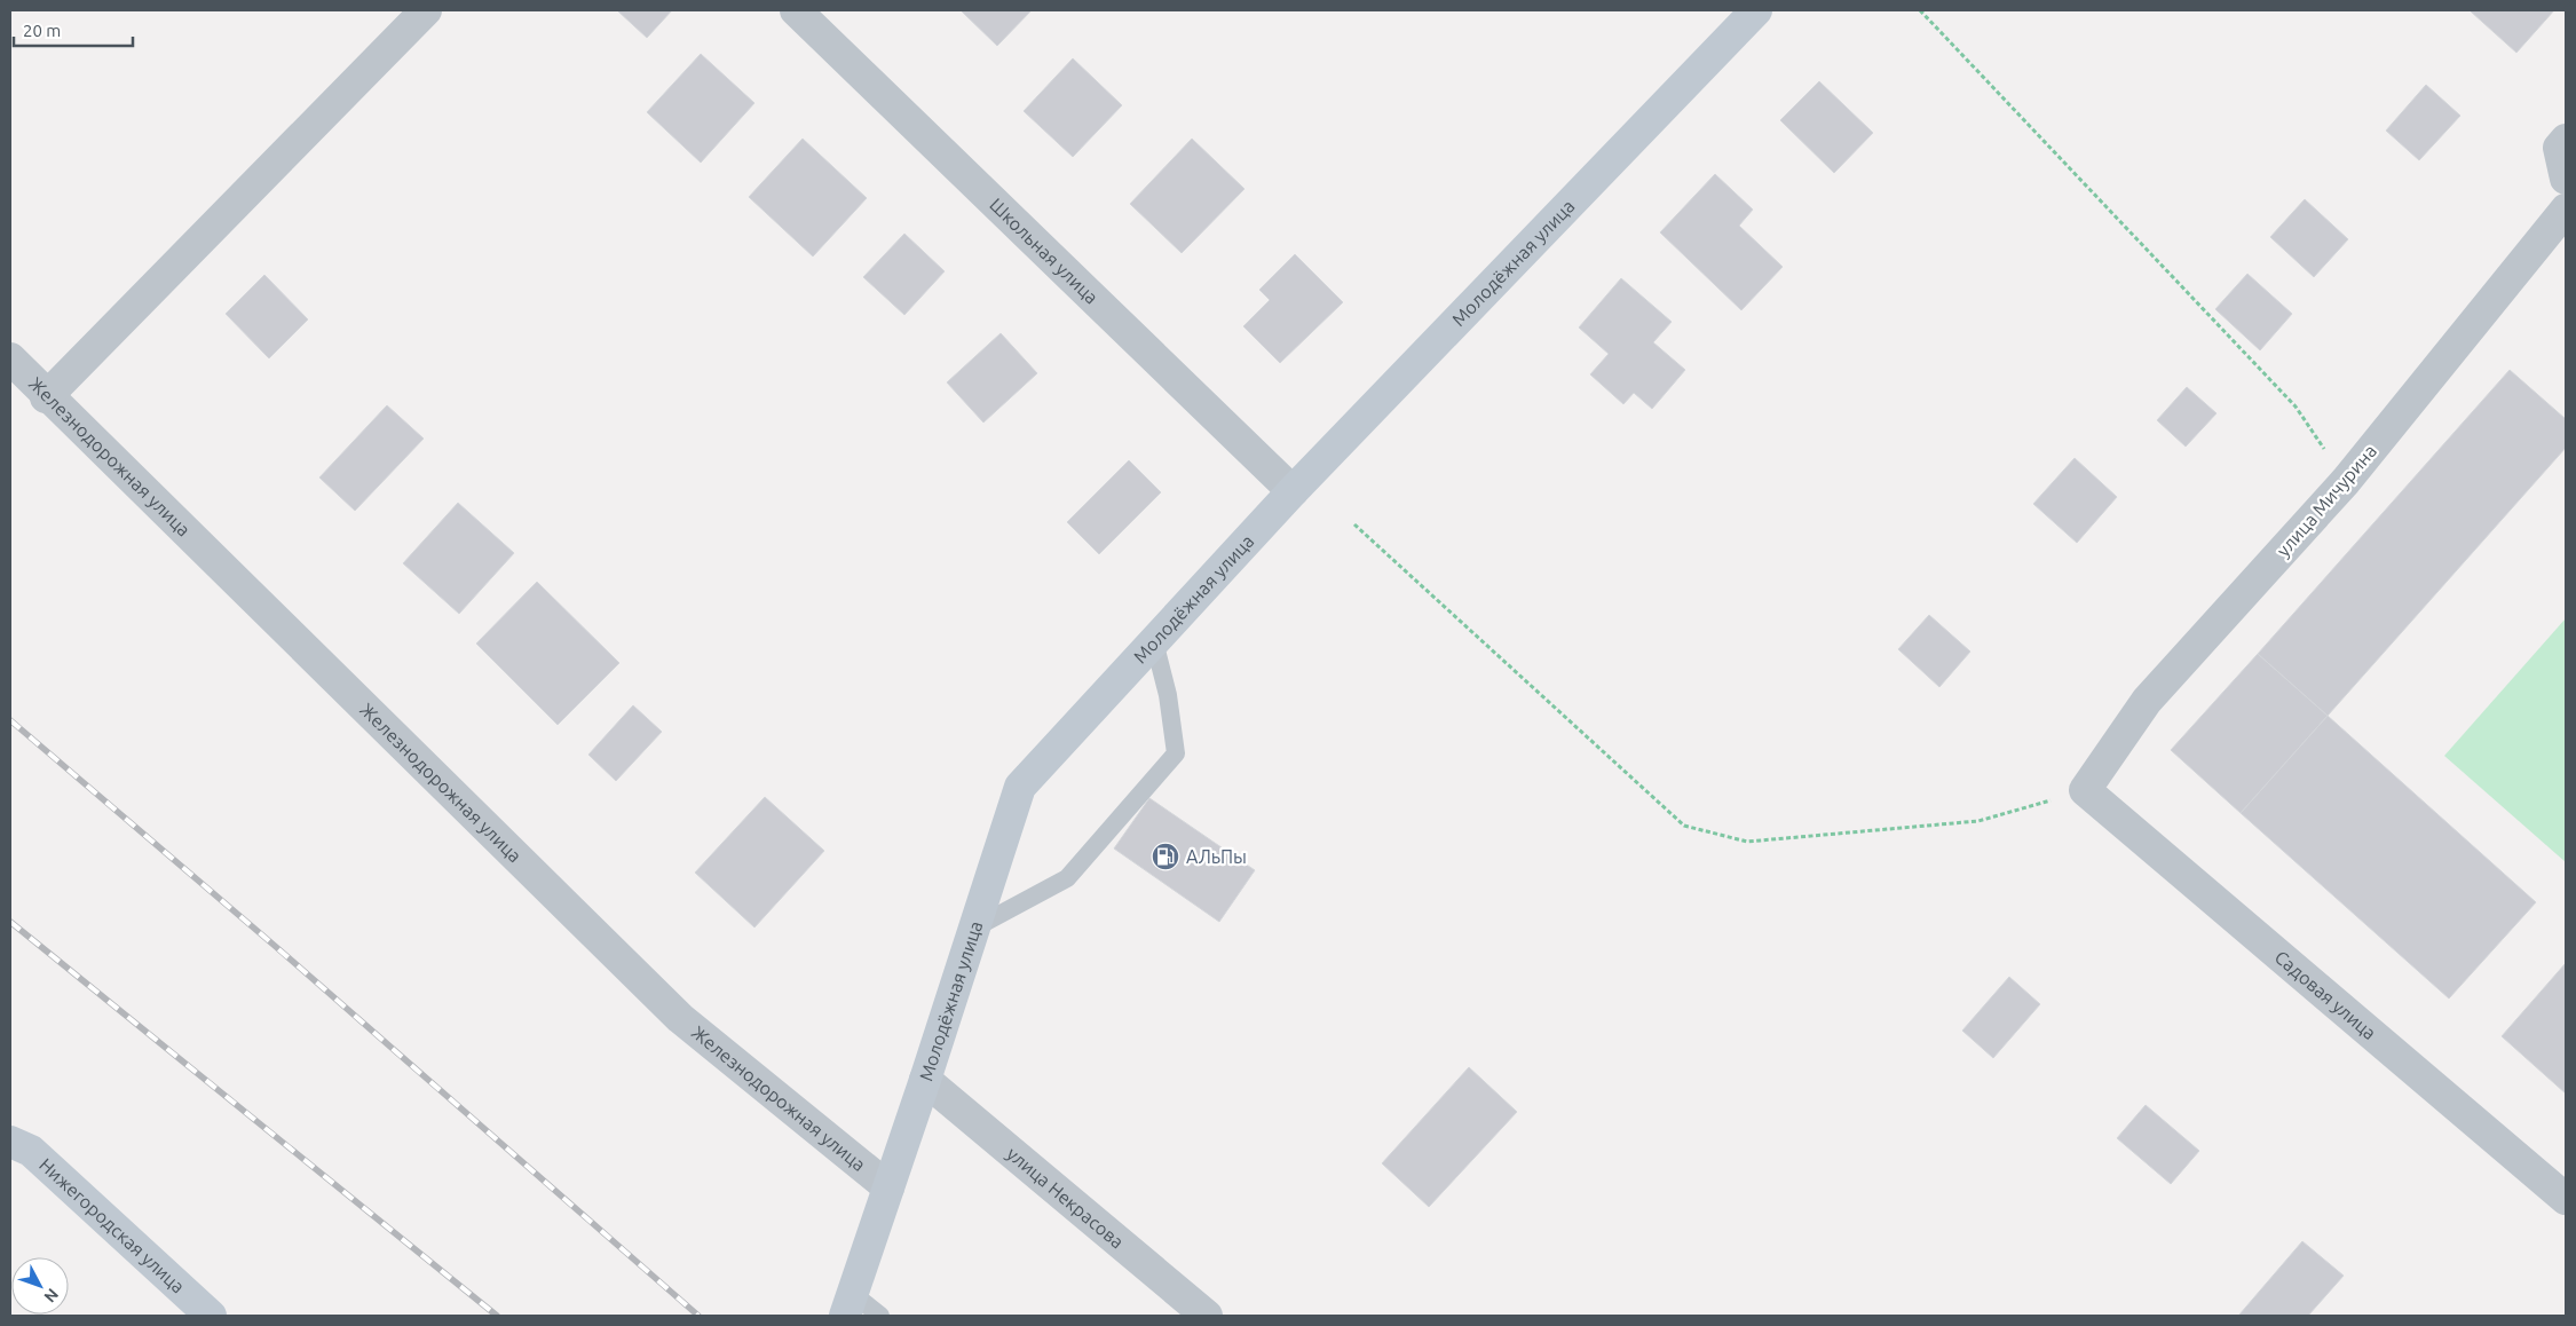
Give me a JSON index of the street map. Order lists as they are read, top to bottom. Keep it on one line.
{"streets":{"main road":["Молодёжная улица","Нижегородская улица"],"street":["Школьная улица","Железнодорожная улица","улица Мичурина","Садовая улица","улица Некрасова"]},"crossings":[["Школьная улица","Молодёжная улица"],["Молодёжная улица","Железнодорожная улица"],["Молодёжная улица","улица Некрасова"],["улица Мичурина","Садовая улица"]],"places":{"fuel station":["АЛьПы"]},"scale_bar":"20 m","north":"bottom right"}
